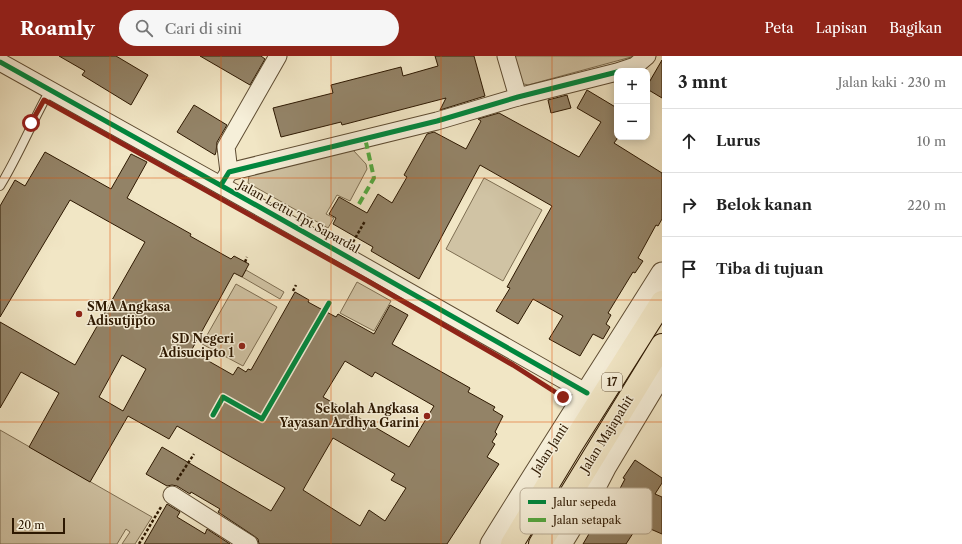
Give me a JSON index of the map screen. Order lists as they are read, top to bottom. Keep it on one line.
{"streets":{"highway":["17","Jalan Majapahit"],"street":["Jalan Lettu Tpt Sapardal","Jalan Janti"]},"crossings":[["Jalan Lettu Tpt Sapardal","Jalan Janti"]],"places":["SMA Angkasa Adisutjipto","SD Negeri Adisucipto 1","Sekolah Angkasa Yayasan Ardhya Garini"],"legend":["Jalur sepeda","Jalan setapak"],"scale_bar":"20 m","page":{"header":"Roamly","search":"Cari di sini","nav":["Peta","Lapisan","Bagikan"],"heading":["3 mnt","Jalan kaki · 230 m"],"map_buttons":["+","−"],"list":[["Lurus","10 m"],["Belok kanan","220 m"],"Tiba di tujuan"],"scale":"20 m"}}
